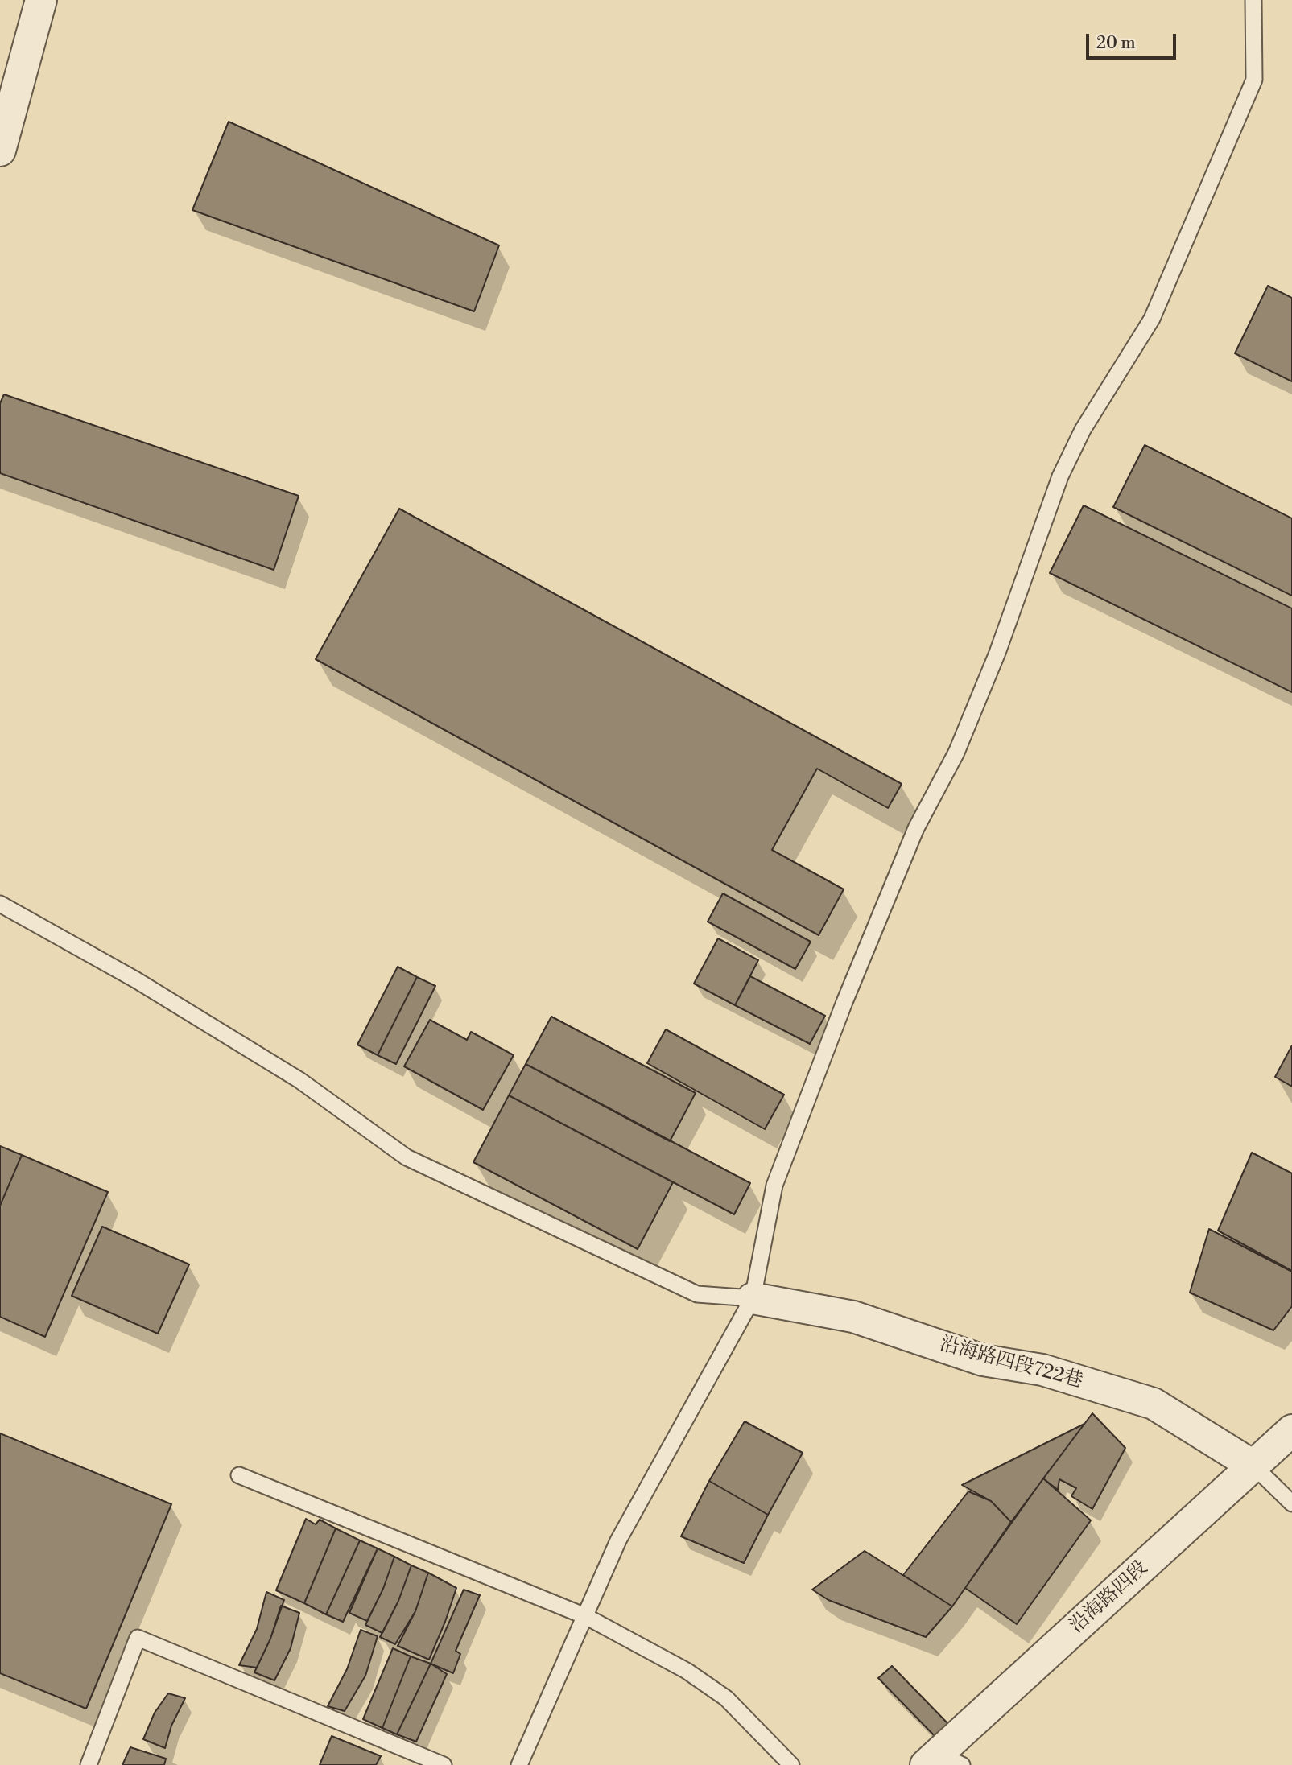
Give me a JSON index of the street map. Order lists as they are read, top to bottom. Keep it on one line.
{"streets":{"street":["沿海路四段722巷","沿海路四段"]},"crossings":[["沿海路四段722巷","沿海路四段"]],"scale_bar":"20 m"}
